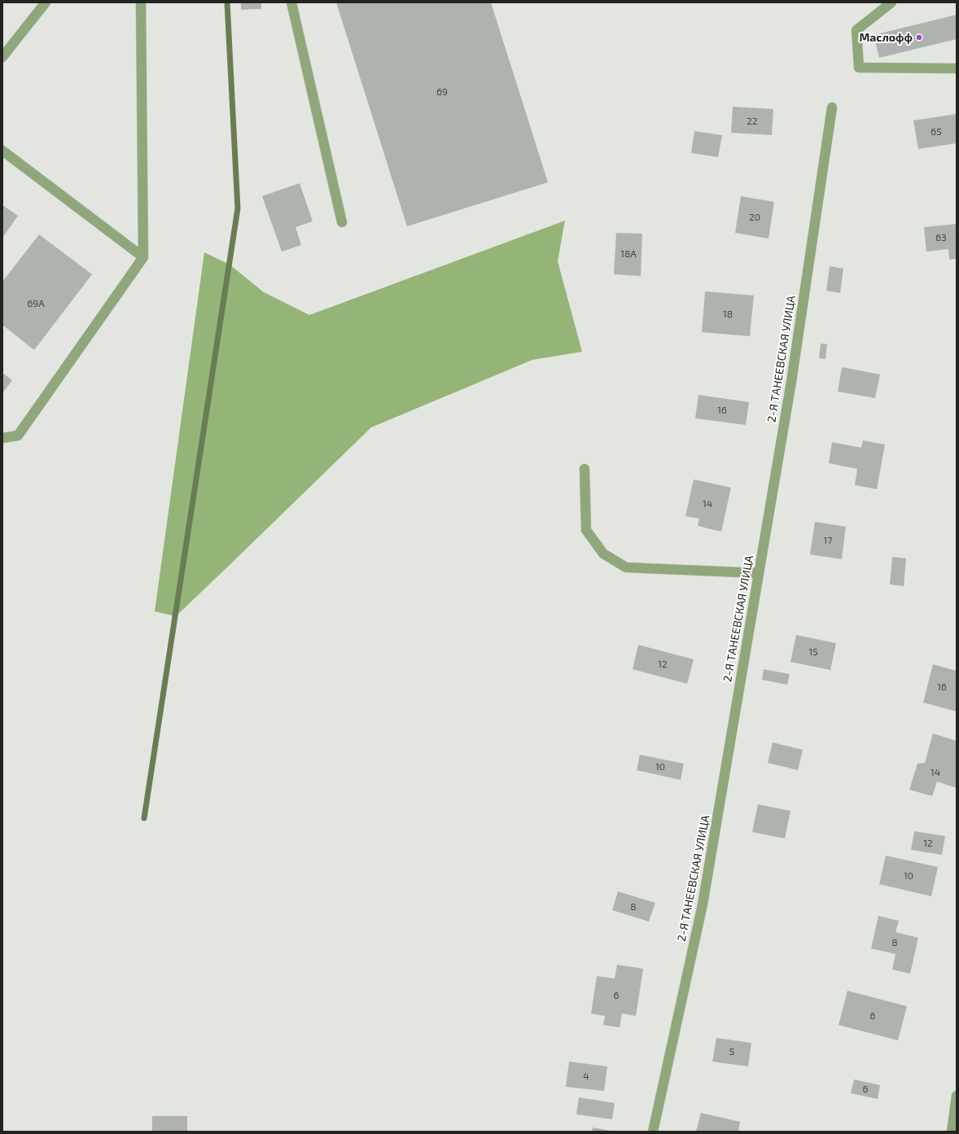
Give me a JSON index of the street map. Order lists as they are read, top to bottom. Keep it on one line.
{"streets":{"street":["2-Я ТАНЕЕВСКАЯ УЛИЦА"]},"places":["Маслофф"],"house_numbers":["69","22","65","20","63","18А","69А","18","16","14","17","15","12","16","10","14","12","10","8","8","6","6","5","4","6"]}
